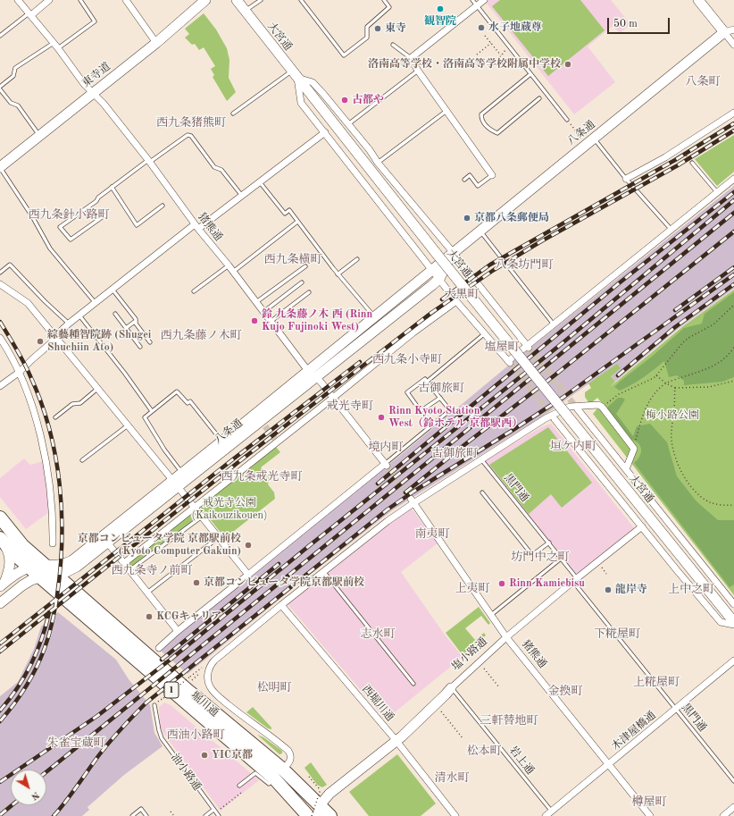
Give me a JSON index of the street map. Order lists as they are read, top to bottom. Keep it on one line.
{"streets":{"highway":["1","堀川通"],"street":["大宮通","東寺道","八条通","猪熊通","塩小路通","西堀川通","木津屋橋通"],"lane":["黒門通","岩上通","油小路通"]},"crossings":[["東寺道","猪熊通"],["八条通","猪熊通"],["八条通","1"],["八条通","堀川通"],["猪熊通","塩小路通"],["猪熊通","木津屋橋通"],["黒門通","塩小路通"],["黒門通","木津屋橋通"],["塩小路通","西堀川通"],["塩小路通","堀川通"],["塩小路通","岩上通"],["1","堀川通"],["木津屋橋通","岩上通"]],"districts":["八条町","西九条猪熊町","西九条針小路町","西九条横町","八条坊門町","大黒町","西九条藤ノ木町","塩屋町","西九条小寺町","古御旅町","戒光寺町","垣ケ内町","境内町","古御旅町","西九条戒光寺町","南夷町","坊門中之町","西九条寺ノ前町","上夷町","上中之町","志水町","下糀屋町","上糀屋町","松明町","金換町","三軒替地町","西油小路町","朱雀宝蔵町","松本町","清水町","樽屋町"],"parks":["梅小路公園","戒光寺公園 (Kaikouzikouen)"],"places":["観智院","水子地蔵尊","東寺","洛南高等学校・洛南高等学校附属中学校","古都や","京都八条郵便局","鈴 九条藤ノ木 西 (Rinn Kujo Fujinoki West)","綜藝種智院跡 (Shugei Shuchiin Ato)","Rinn Kyoto Station West（鈴ホテル 京都駅西）","京都コンピュータ学院 京都駅前校 (Kyoto Computer Gakuin)","京都コンピュータ学院京都駅前校","Rinn Kamiebisu","龍岸寺","KCGキャリア","YIC京都"],"scale_bar":"50 m","north":"bottom right"}
